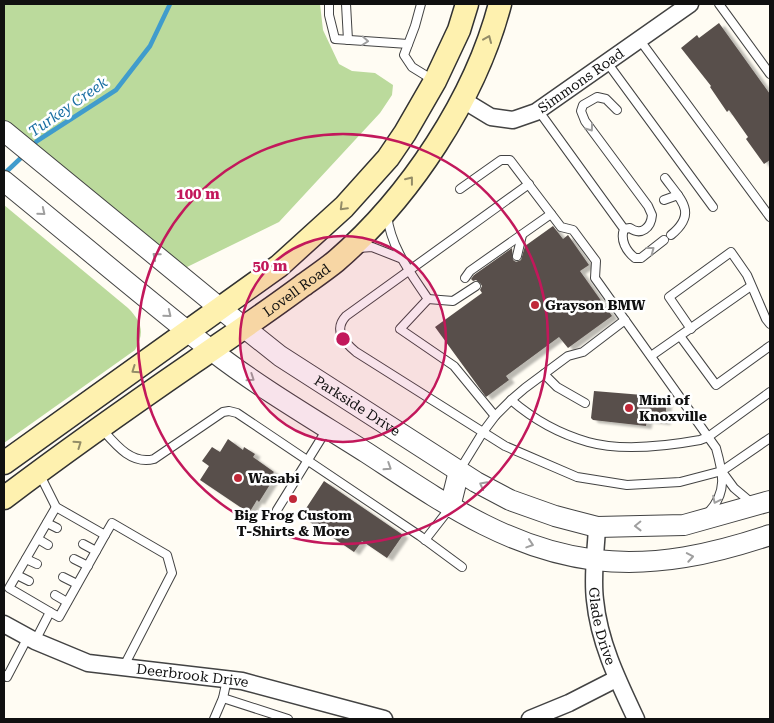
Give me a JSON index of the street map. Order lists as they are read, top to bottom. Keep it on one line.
{"streets":{"main road":["Lovell Road"],"street":["Simmons Road","Parkside Drive","Glade Drive","Deerbrook Drive"]},"crossings":[["Simmons Road","Lovell Road"],["Lovell Road","Parkside Drive"],["Parkside Drive","Glade Drive"]],"water":["Turkey Creek"],"places":["Grayson BMW","Mini of Knoxville","Wasabi","Big Frog Custom T-Shirts & More"],"rings":["100 m","50 m"]}
